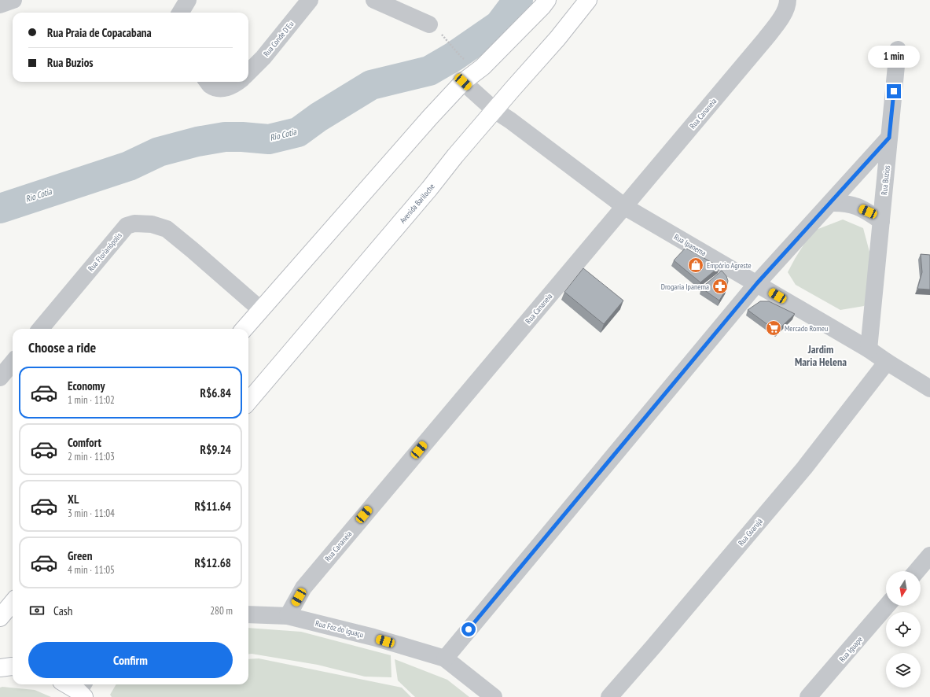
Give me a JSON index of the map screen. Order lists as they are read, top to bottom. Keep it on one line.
{"streets":{"main road":["Avenida Bariloche"],"street":["Rua Conde D'Eu","Rua Cananeia","Rua Buzios","Rua Ipanema","Rua Florianópolis","Rua Guarujá","Rua Foz do Iguaçu","Rua Iguape"]},"crossings":[["Rua Cananeia","Rua Ipanema"],["Rua Cananeia","Rua Foz do Iguaçu"],["Rua Buzios","Rua Ipanema"],["Avenida Bariloche","Rua Ipanema"],["Rua Ipanema","Rua Guarujá"]],"districts":["Jardim Maria Helena"],"water":["Rio Cotia"],"places":{"shop":["Empório Agreste"],"pharmacy":["Drogaria Ipanema"],"supermarket":["Mercado Romeu"]},"north":"bottom","page":{"banner":["Rua Praia de Copacabana","Rua Buzios"],"bubble":"1 min","heading":"Choose a ride","list":[{"name":"Economy","note":"1 min · 11:02","value":"R$6.84"},{"name":"Comfort","note":"2 min · 11:03","value":"R$9.24"},{"name":"XL","note":"3 min · 11:04","value":"R$11.64"},{"name":"Green","note":"4 min · 11:05","value":"R$12.68"}],"pay":["Cash","280 m"],"buttons":"Confirm"}}
